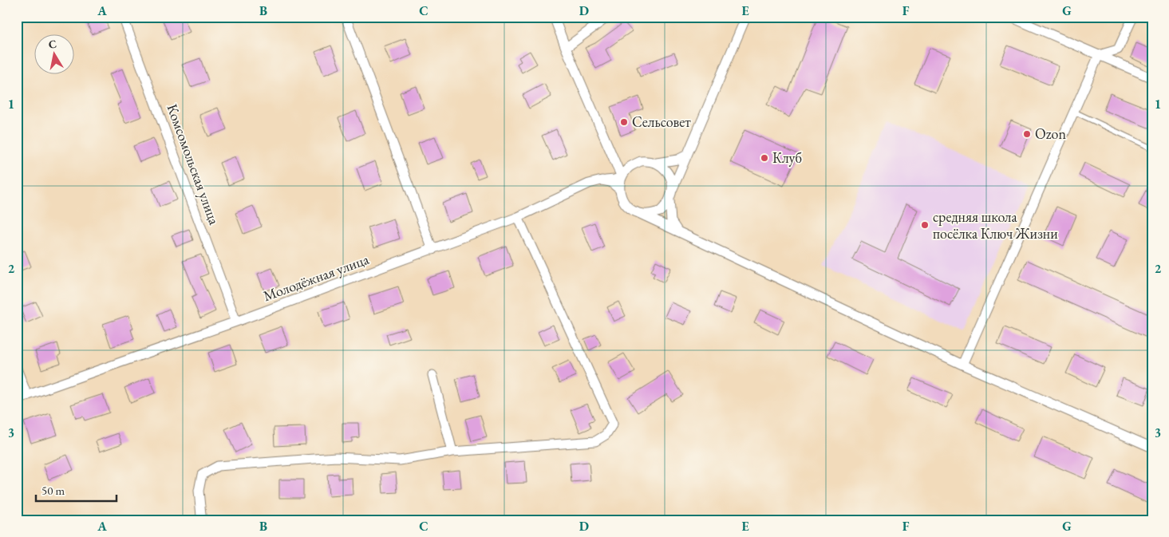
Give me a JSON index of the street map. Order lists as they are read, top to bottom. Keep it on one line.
{"streets":{"street":["Комсомольская улица","Молодёжная улица"]},"crossings":[["Комсомольская улица","Молодёжная улица"]],"places":["Сельсовет","Ozon","Клуб","средняя школа посёлка Ключ Жизни"],"scale_bar":"50 m","north":"top","grid":{"columns":["A","B","C","D","E","F","G"],"rows":["1","2","3"]}}
